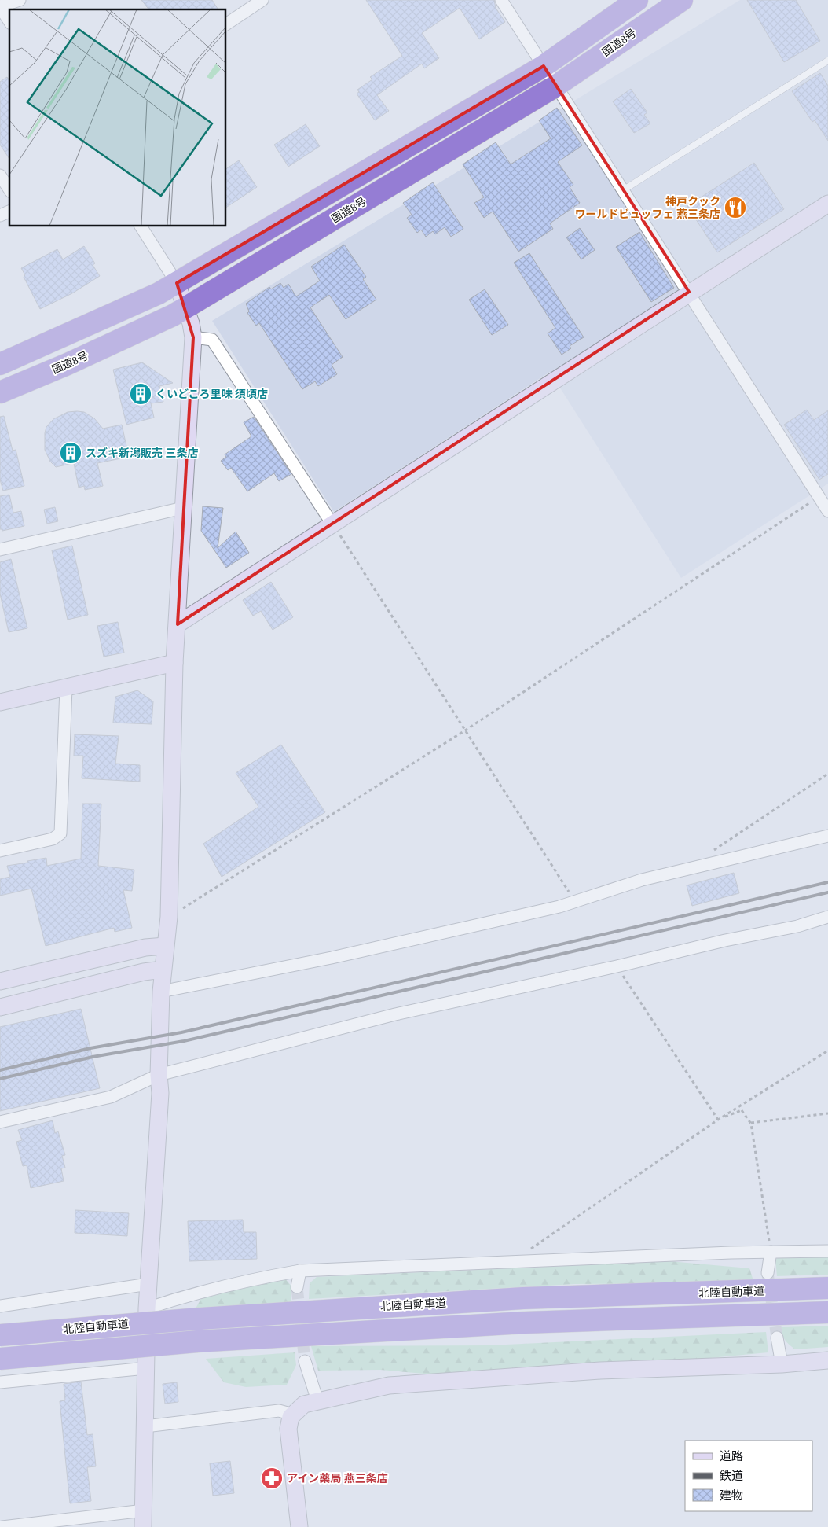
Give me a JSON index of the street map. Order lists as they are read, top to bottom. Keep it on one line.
{"streets":{"highway":["国道8号","北陸自動車道"]},"places":{"restaurant":["神戸クック ワールドビュッフェ 燕三条店"],"building":["くいどころ里味 須頃店","スズキ新潟販売 三条店"],"pharmacy":["アイン薬局 燕三条店"]},"legend":["道路","鉄道","建物"]}
